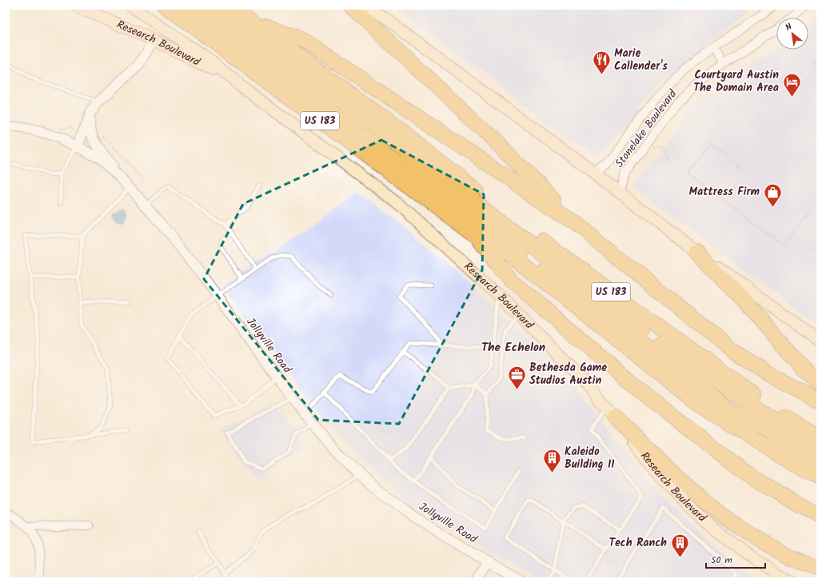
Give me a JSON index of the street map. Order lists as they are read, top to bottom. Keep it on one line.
{"streets":{"highway":["US 183"],"main road":["Research Boulevard"],"street":["Stonelake Boulevard","Jollyville Road"]},"districts":["The Echelon"],"places":{"restaurant":["Marie Callender's"],"hotel":["Courtyard Austin The Domain Area"],"shop":["Mattress Firm"],"office":["Bethesda Game Studios Austin"],"building":["Kaleido Building II","Tech Ranch"]},"scale_bar":"50 m","north":"top left"}
